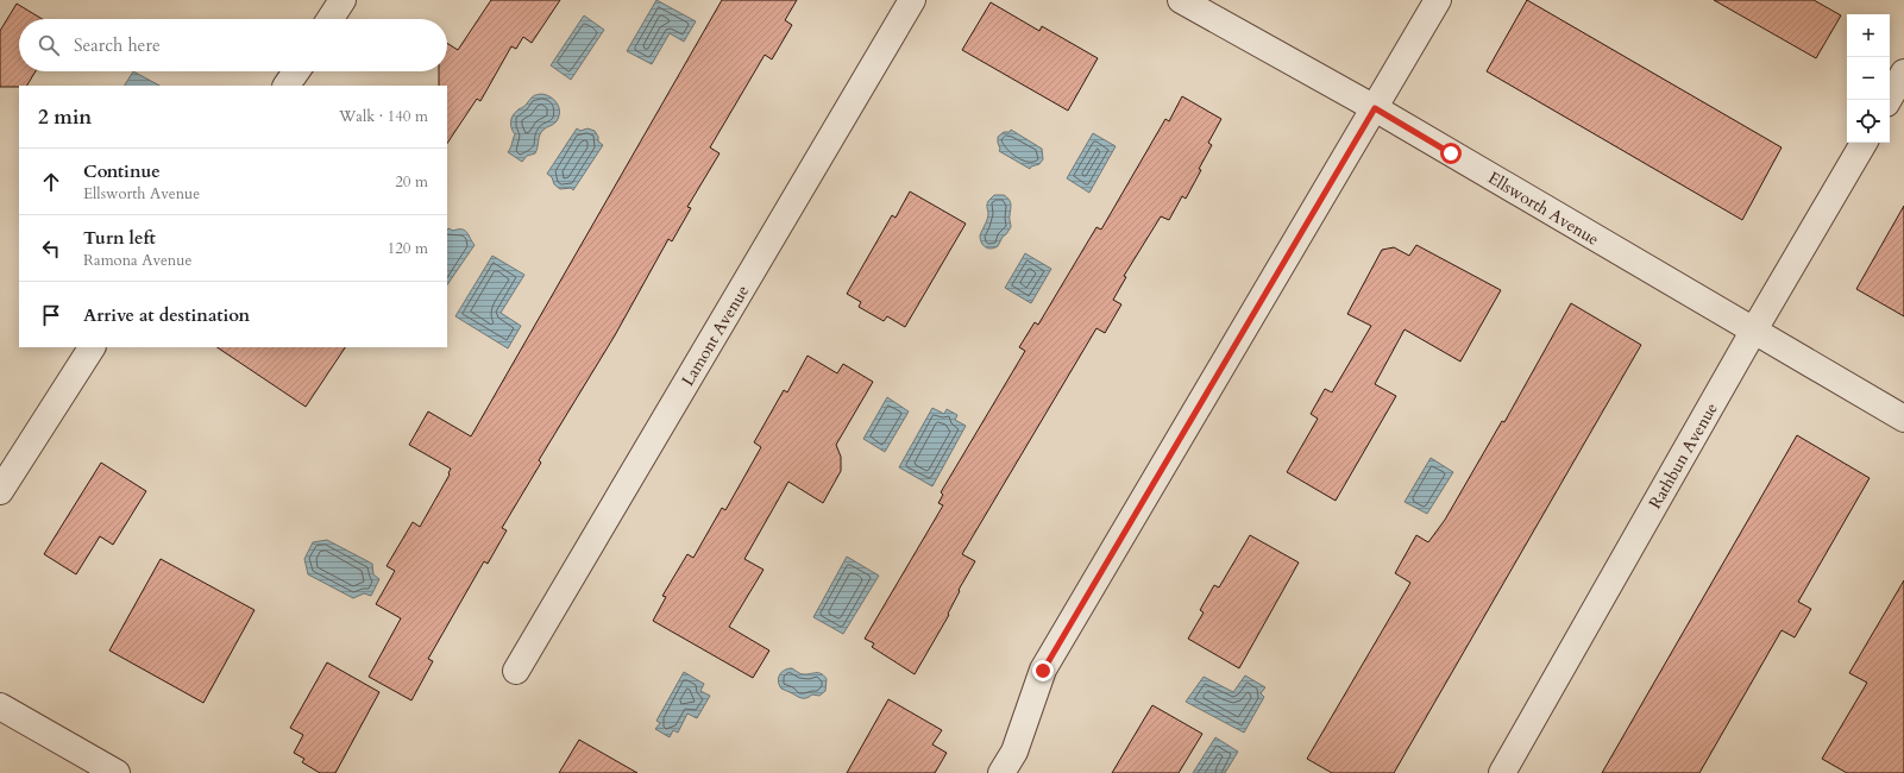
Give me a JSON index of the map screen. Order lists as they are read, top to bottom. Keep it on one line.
{"streets":{"street":["Ellsworth Avenue","Lamont Avenue","Rathbun Avenue"]},"crossings":[["Ellsworth Avenue","Rathbun Avenue"]],"page":{"map_buttons":["+","−"],"search":"Search here","heading":["2 min","Walk · 140 m"],"list":[["Continue","Ellsworth Avenue","20 m"],["Turn left","Ramona Avenue","120 m"],"Arrive at destination"]}}
